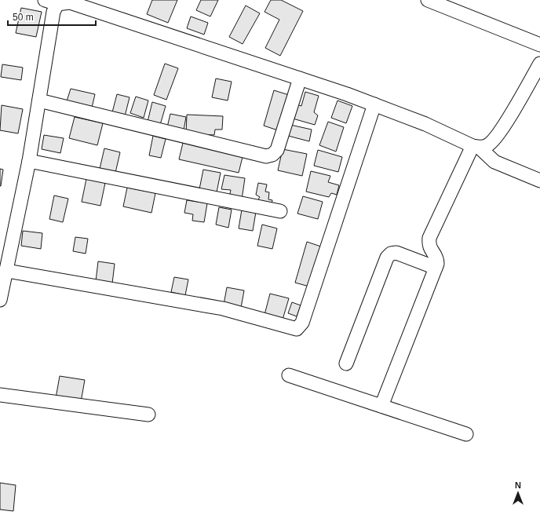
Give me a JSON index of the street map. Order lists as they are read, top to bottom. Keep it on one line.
{"scale_bar":"50 m","north":"top"}
